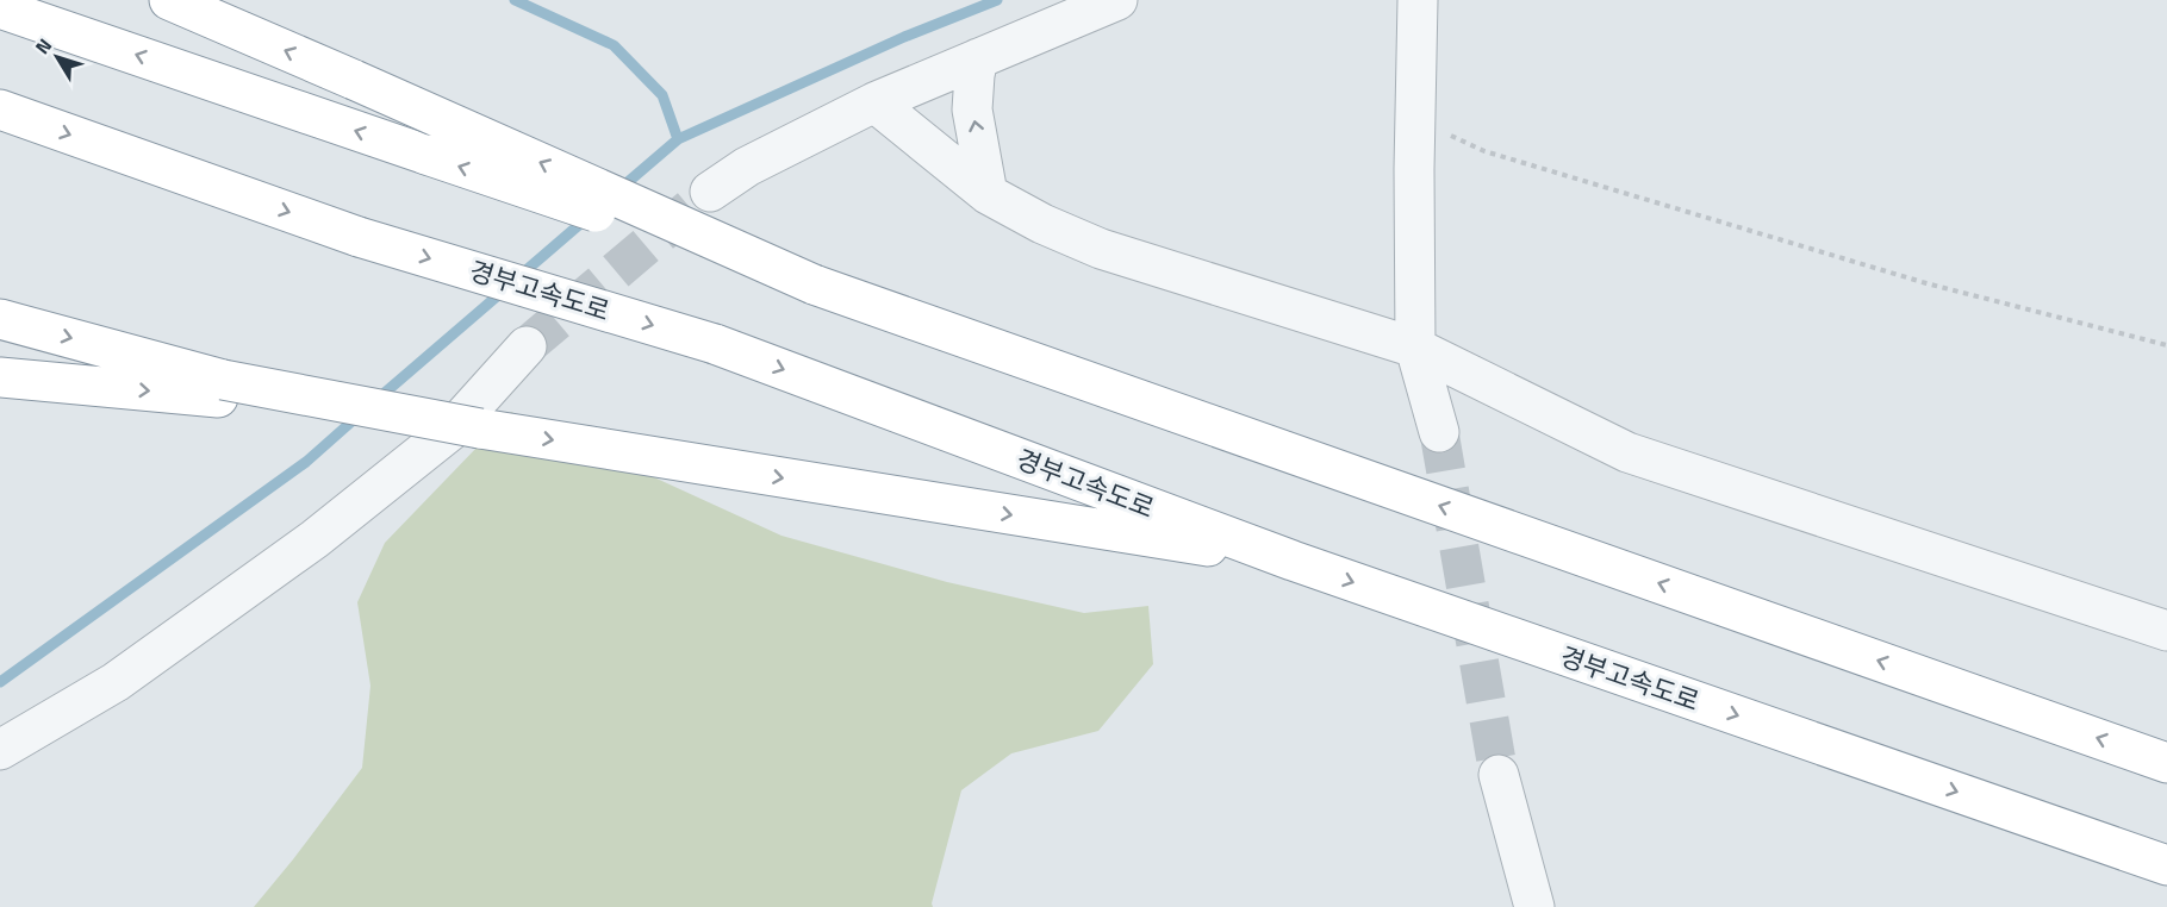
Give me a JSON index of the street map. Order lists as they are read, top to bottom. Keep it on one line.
{"streets":{"highway":["경부고속도로"]},"north":"top left"}
